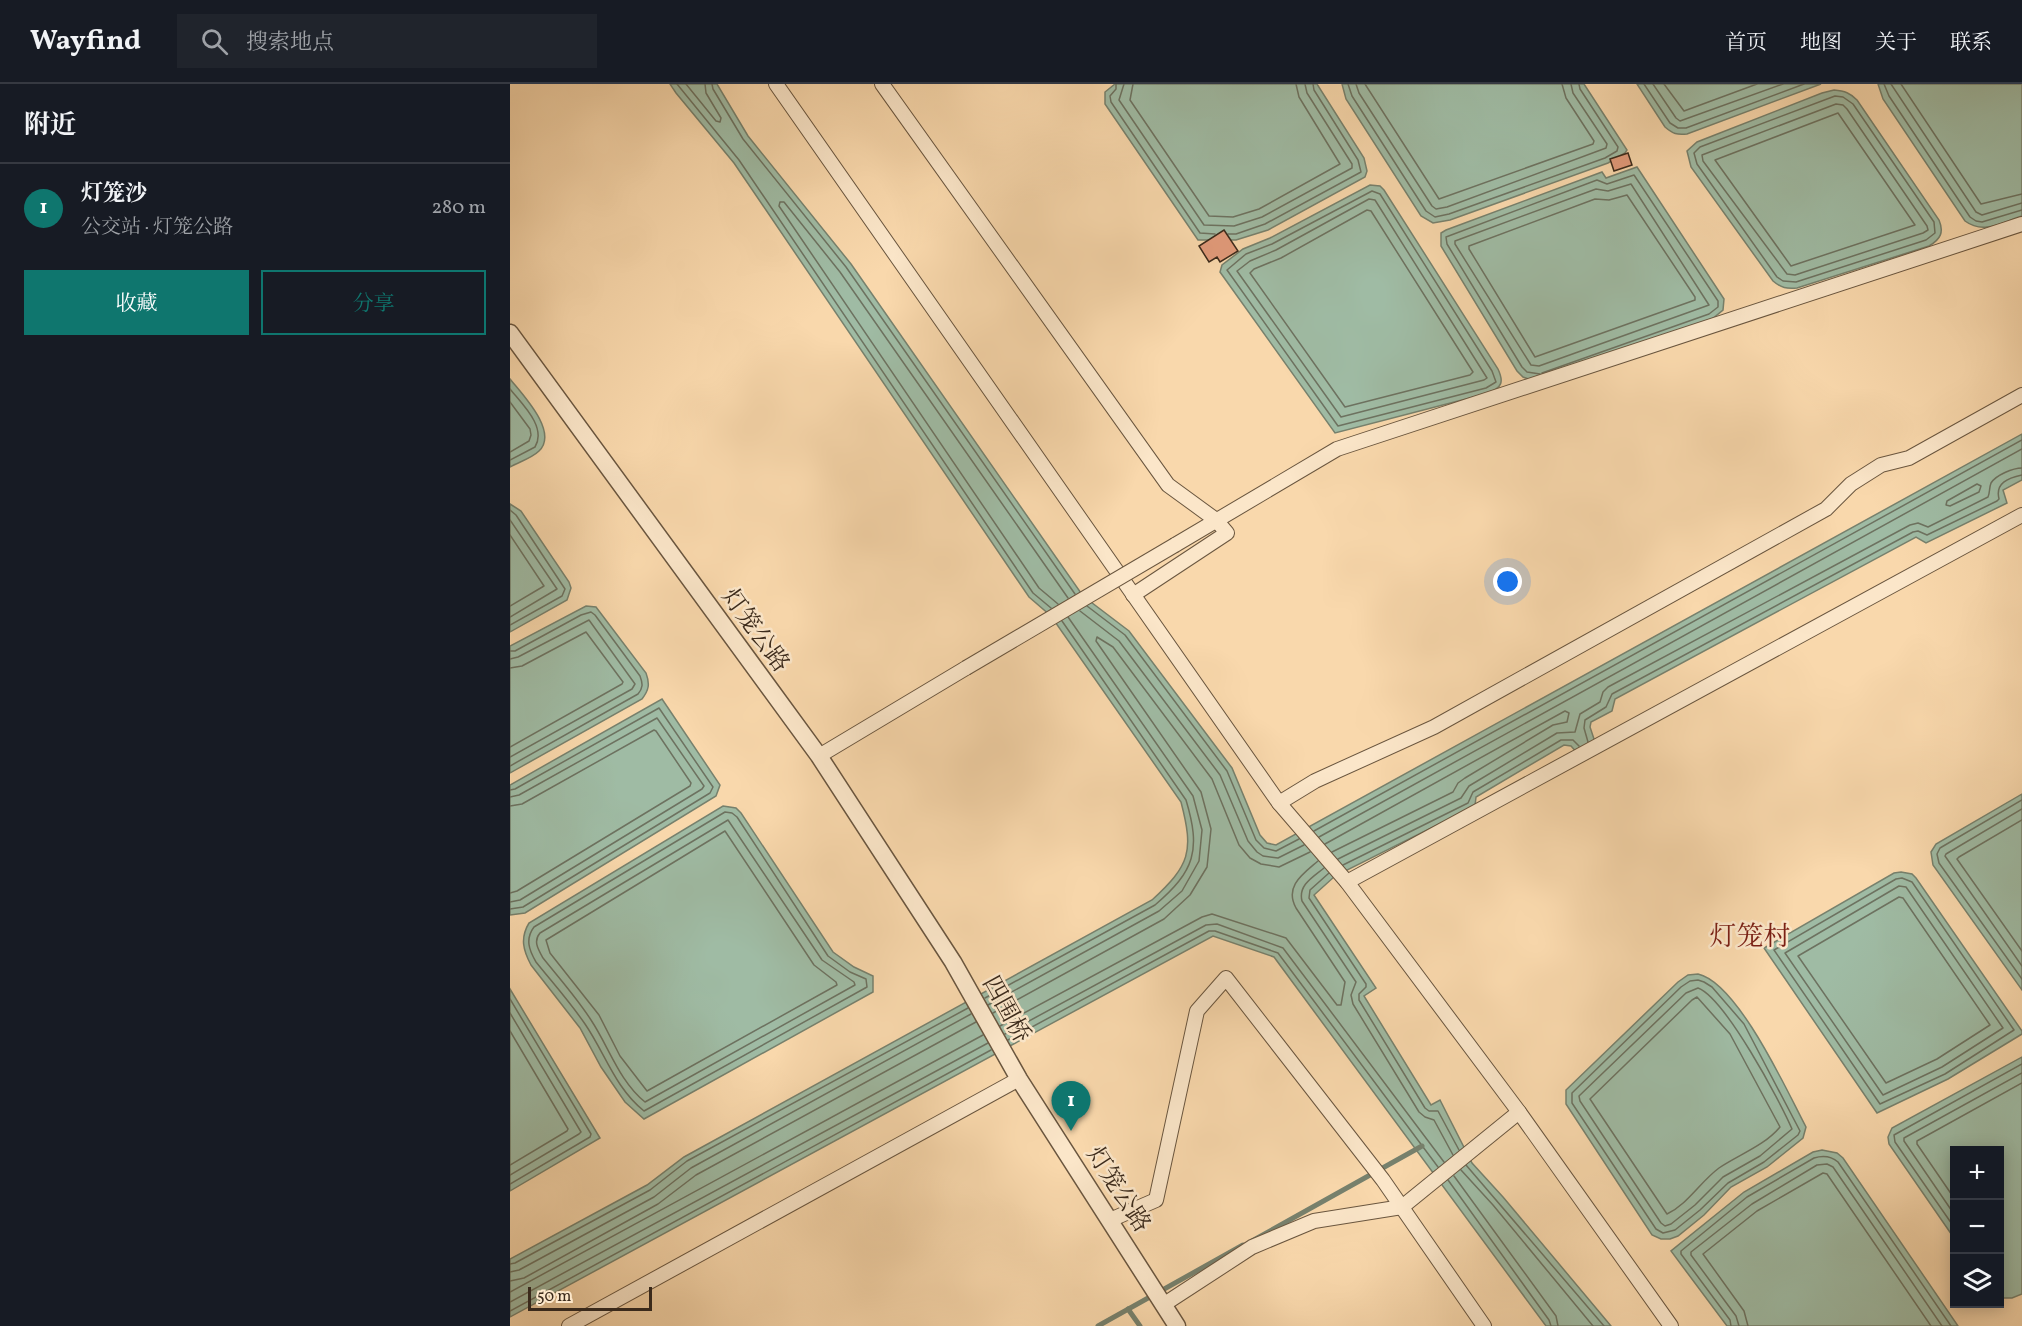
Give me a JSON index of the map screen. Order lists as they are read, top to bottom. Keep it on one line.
{"streets":{"street":["灯笼公路","四围桥"]},"crossings":[["灯笼公路","四围桥"]],"districts":["灯笼村"],"scale_bar":"50 m","page":{"header":"Wayfind","search":"搜索地点","nav":["首页","地图","关于","联系"],"heading":"附近","list":[{"mark":"1","name":"灯笼沙","note":"公交站 · 灯笼公路","value":"280 m"}],"buttons":["收藏","分享"],"pins":"1","map_buttons":["+","−"],"scale":"50 m"}}
